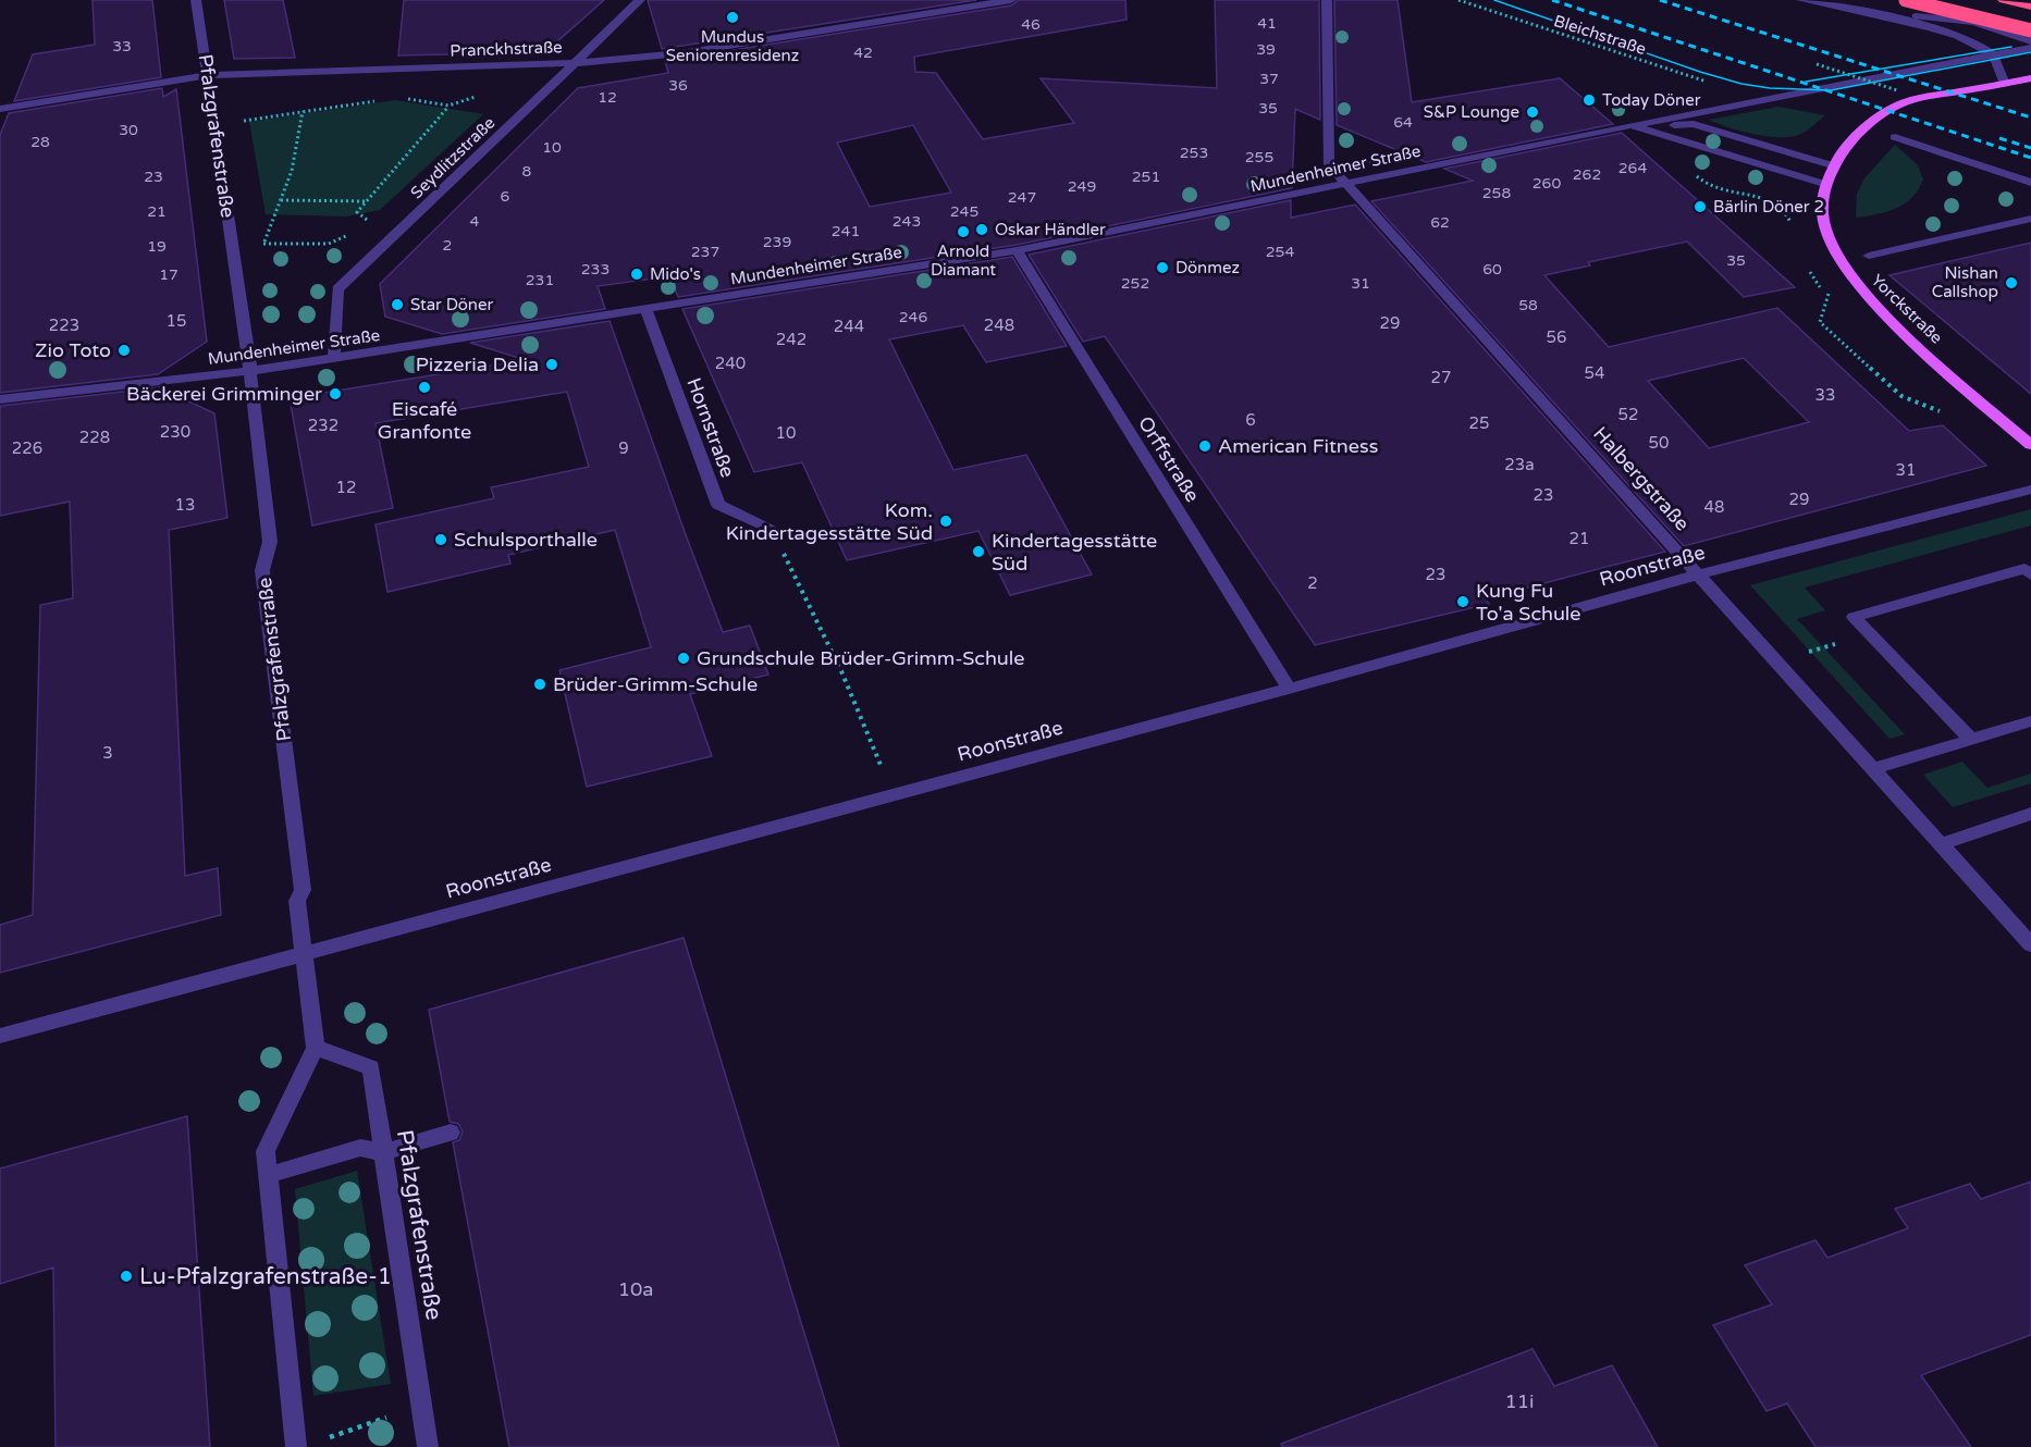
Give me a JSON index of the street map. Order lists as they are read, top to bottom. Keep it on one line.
{"streets":{"main road":["Yorckstraße"],"street":["Pranckhstraße","Pfalzgrafenstraße","Seydlitzstraße","Mundenheimer Straße","Hornstraße","Orffstraße","Halbergstraße","Roonstraße"],"path":["Bleichstraße"]},"crossings":[["Pranckhstraße","Pfalzgrafenstraße"],["Pranckhstraße","Seydlitzstraße"],["Pfalzgrafenstraße","Mundenheimer Straße"],["Pfalzgrafenstraße","Roonstraße"],["Seydlitzstraße","Mundenheimer Straße"],["Mundenheimer Straße","Hornstraße"],["Mundenheimer Straße","Orffstraße"],["Mundenheimer Straße","Halbergstraße"],["Orffstraße","Roonstraße"],["Halbergstraße","Roonstraße"]],"places":["Mundus Seniorenresidenz","Today Döner","S&P Lounge","Bärlin Döner 2","Oskar Händler","Arnold Diamant","Dönmez","Mido's","Nishan Callshop","Star Döner","Zio Toto","Pizzeria Delia","Eiscafé Granfonte","Bäckerei Grimminger","American Fitness","Kom. Kindertagesstätte Süd","Schulsporthalle","Kindertagesstätte Süd","Kung Fu To'a Schule","Grundschule Brüder-Grimm-Schule","Brüder-Grimm-Schule","Lu-Pfalzgrafenstraße-1"],"house_numbers":["41","46","33","39","42","37","36","12","35","64","30","28","10","253","255","264","8","262","23","251","260","249","258","6","247","21","245","4","243","62","241","239","2","19","237","254","35","233","60","17","231","252","31","58","246","15","29","223","248","244","56","242","240","54","27","33","52","6","25","232","230","10","228","50","226","9","23a","31","12","23","29","13","48","21","23","2","3","10a","11i"]}
